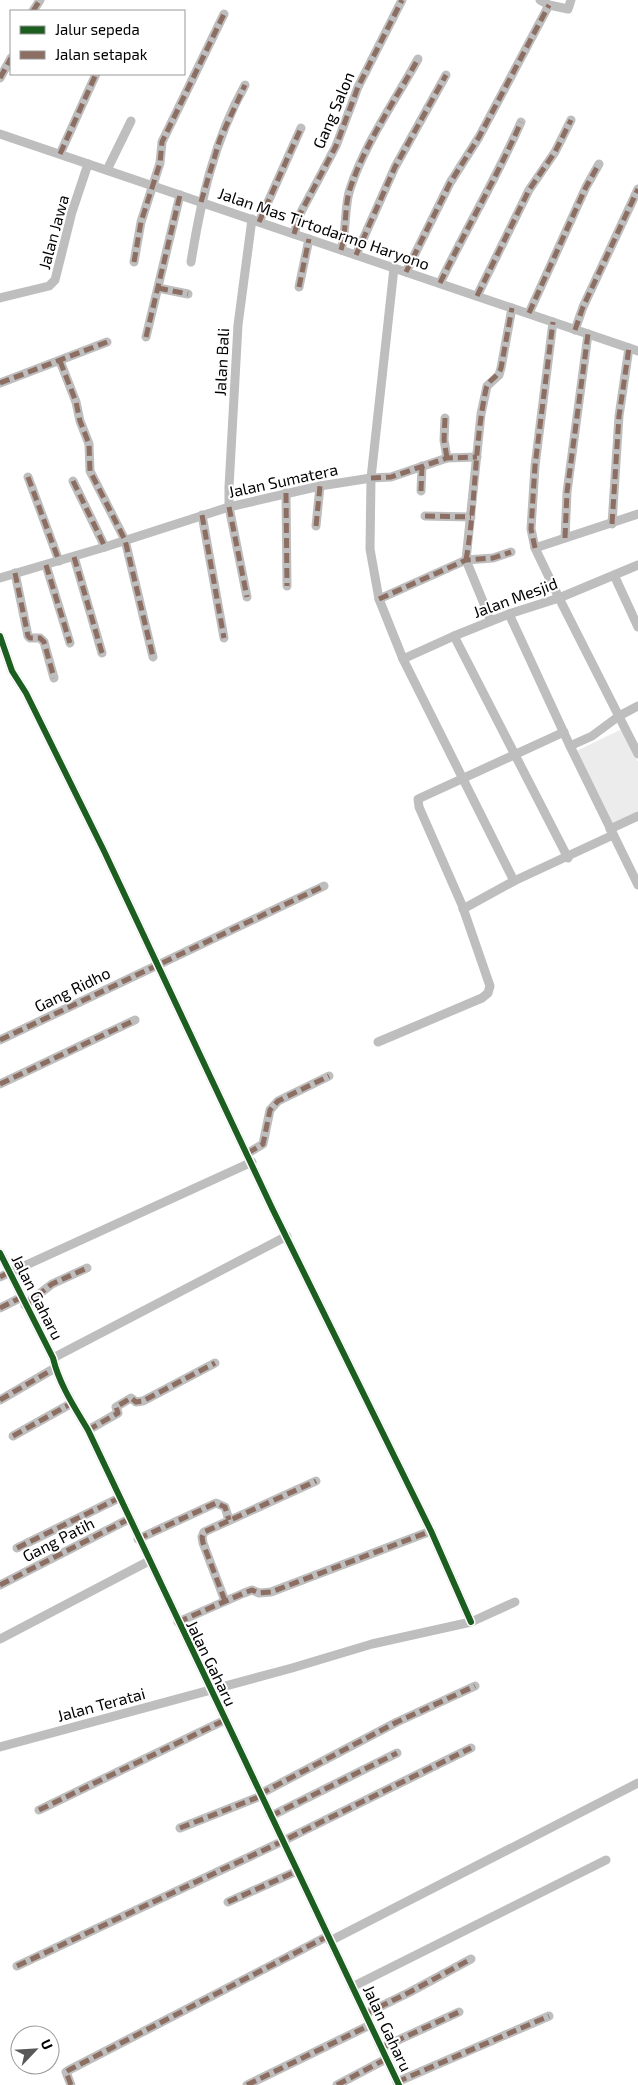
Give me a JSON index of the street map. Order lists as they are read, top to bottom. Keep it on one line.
{"streets":{"street":["Gang Salon","Jalan Mas Tirtodarmo Haryono","Jalan Jawa","Jalan Bali","Jalan Sumatera","Jalan Mesjid","Gang Ridho","Jalan Gaharu","Gang Patih","Jalan Teratai"]},"crossings":[["Gang Salon","Jalan Mas Tirtodarmo Haryono"],["Jalan Mas Tirtodarmo Haryono","Jalan Jawa"],["Jalan Mas Tirtodarmo Haryono","Jalan Bali"],["Jalan Bali","Jalan Sumatera"],["Jalan Gaharu","Gang Patih"],["Jalan Gaharu","Jalan Teratai"]],"legend":["Jalur sepeda","Jalan setapak"],"north":"top right"}
